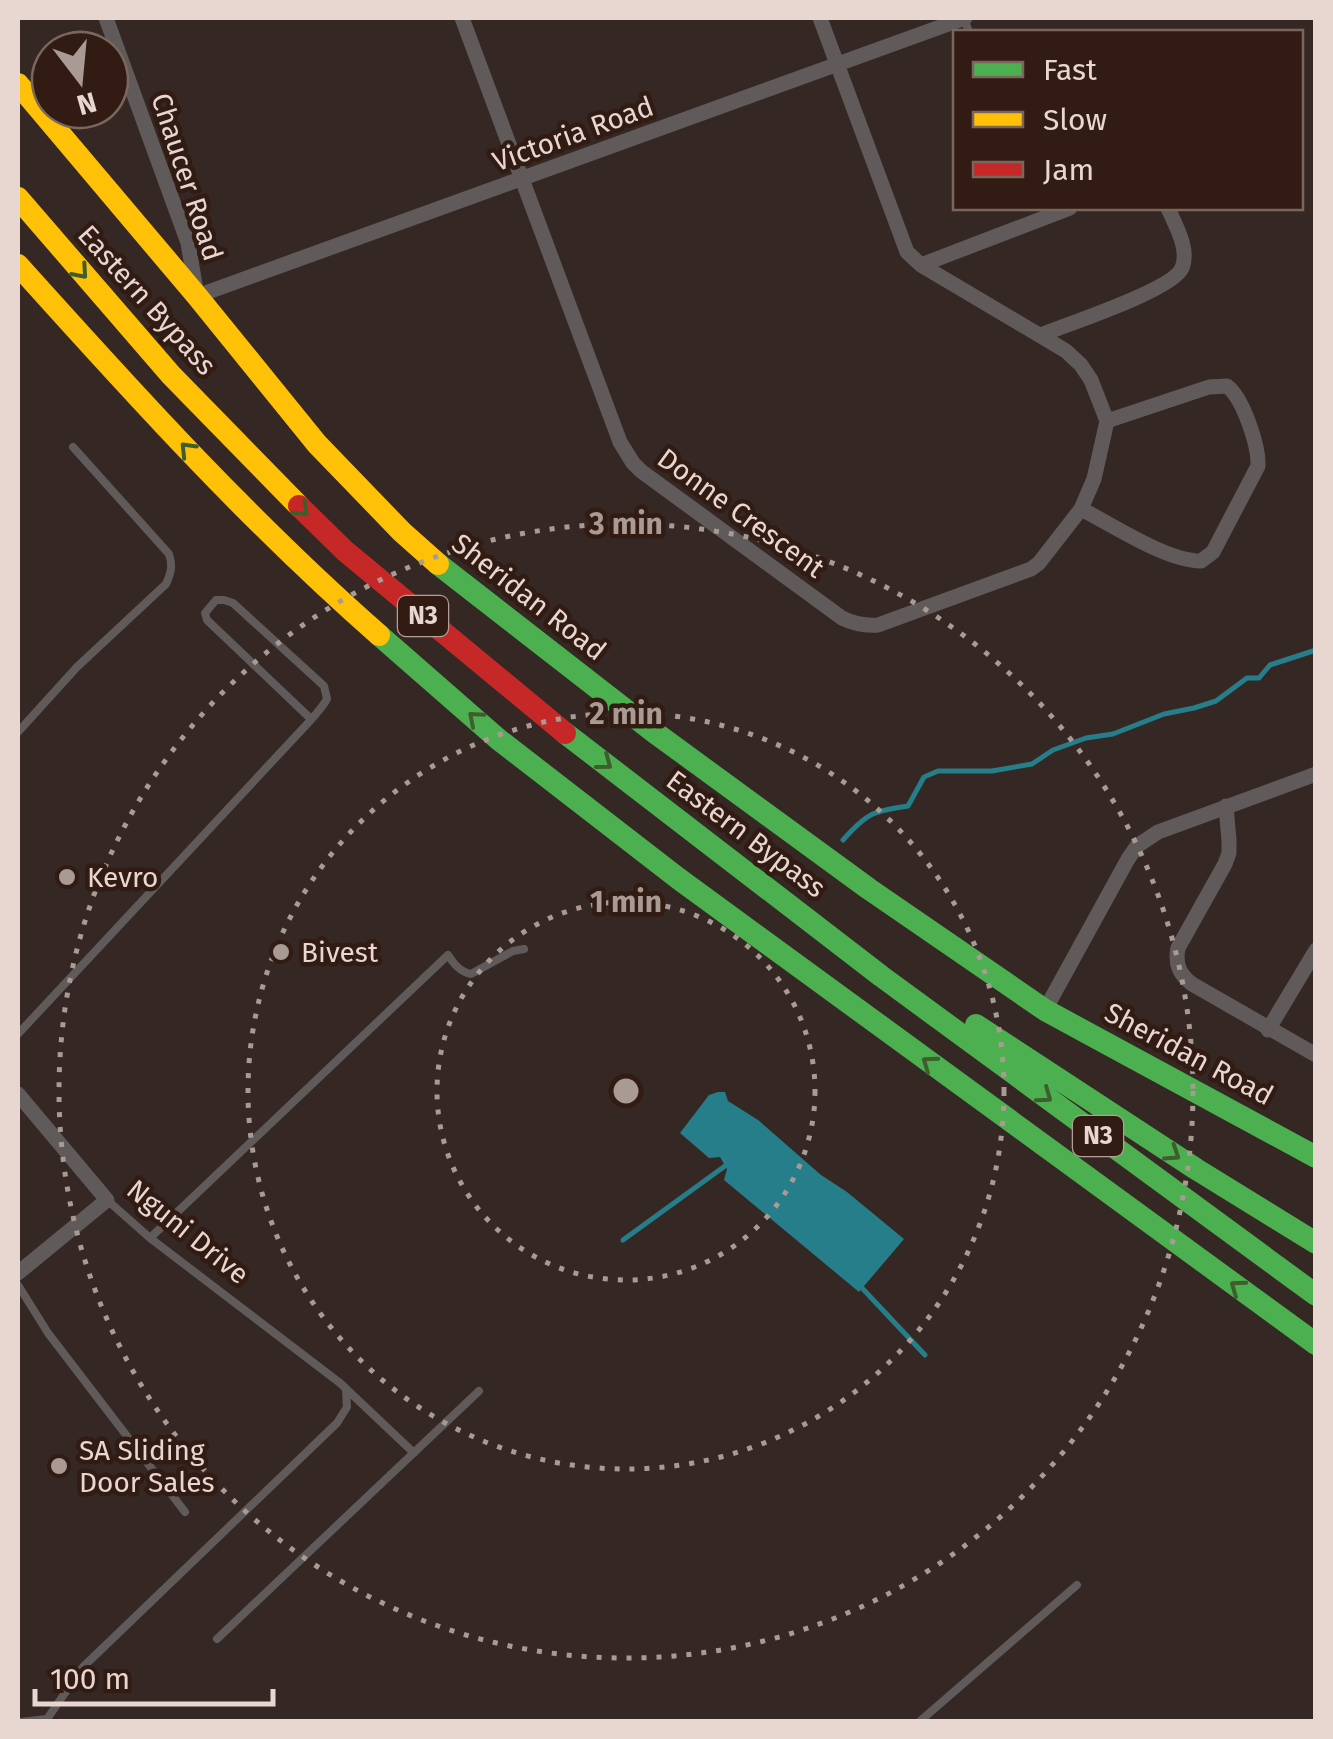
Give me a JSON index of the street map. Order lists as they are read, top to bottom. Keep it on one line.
{"streets":{"main road":["Eastern Bypass","Sheridan Road","N3"],"street":["Victoria Road","Chaucer Road","Donne Crescent","Nguni Drive"]},"crossings":[["Victoria Road","Chaucer Road"],["Victoria Road","Donne Crescent"],["Victoria Road","Sheridan Road"],["Chaucer Road","Sheridan Road"]],"places":["Kevro","Bivest","SA Sliding Door Sales"],"legend":["Fast","Slow","Jam"],"scale_bar":"100 m","north":"bottom","rings":["3 min","2 min","1 min"]}
